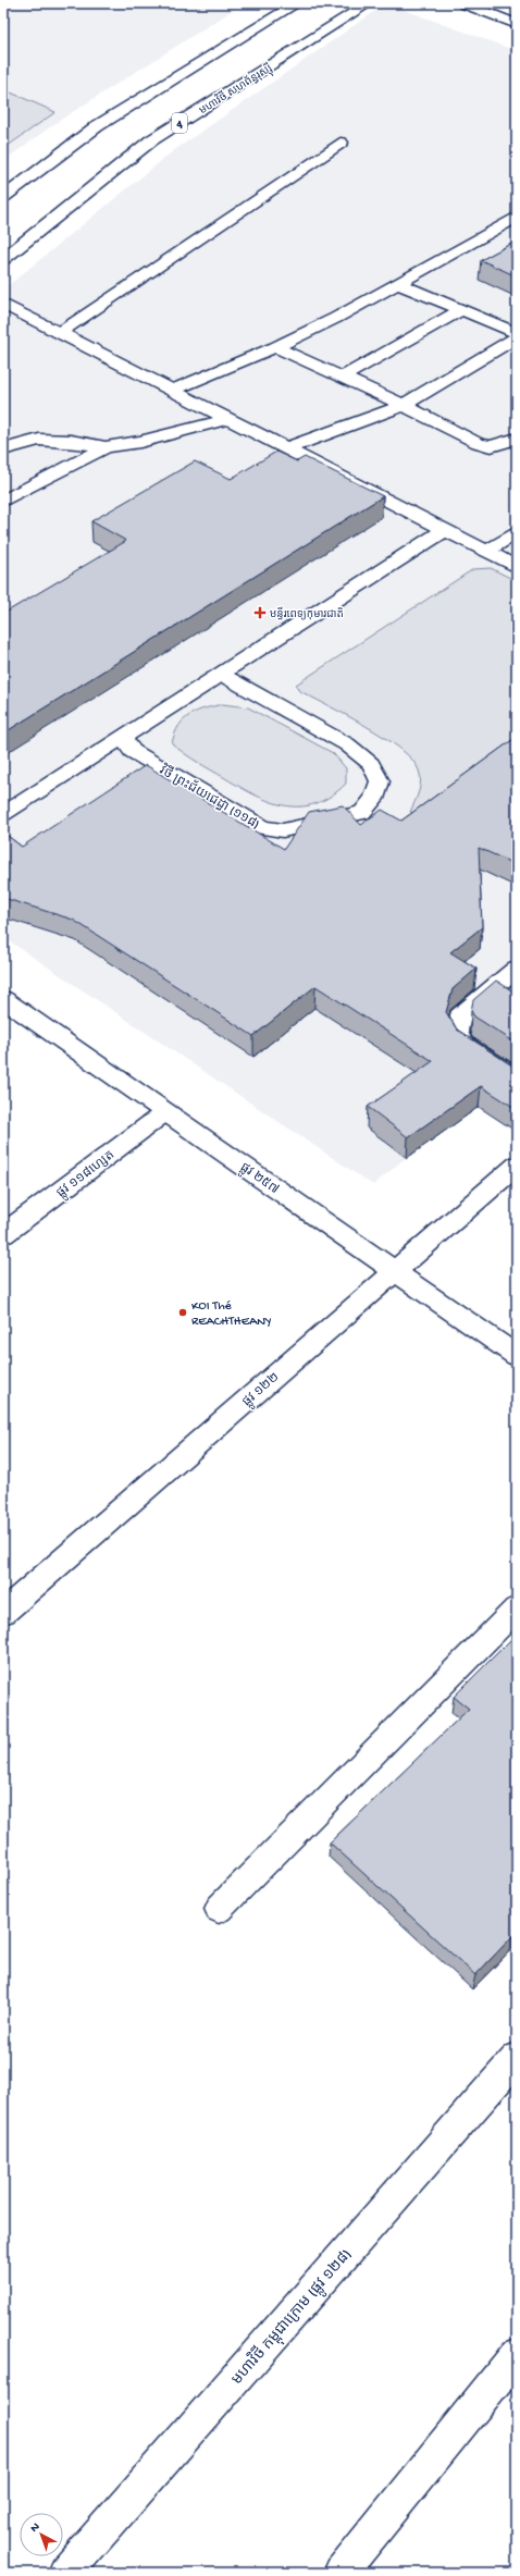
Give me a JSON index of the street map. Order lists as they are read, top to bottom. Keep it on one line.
{"streets":{"main road":["មហាវិថី សហព័ន្ធរុស្ស៊ី","4","វិថី ព្រះជ័យជេដ្ធា (១១៨)","ផ្លូវ ១១៨ហ្សេត","ផ្លូវ ២៥៧","ផ្លូវ ១២២","មហាវិថី កម្ពុជាក្រោម (ផ្លូវ ១២៨)"]},"crossings":[["ផ្លូវ ១១៨ហ្សេត","ផ្លូវ ២៥៧"],["ផ្លូវ ២៥៧","ផ្លូវ ១២២"]],"places":{"health":["មន្ទីរពេទ្យកុមារជាតិ"],"other":["KOI Thé REACHTHEANY"]},"north":"top left"}
